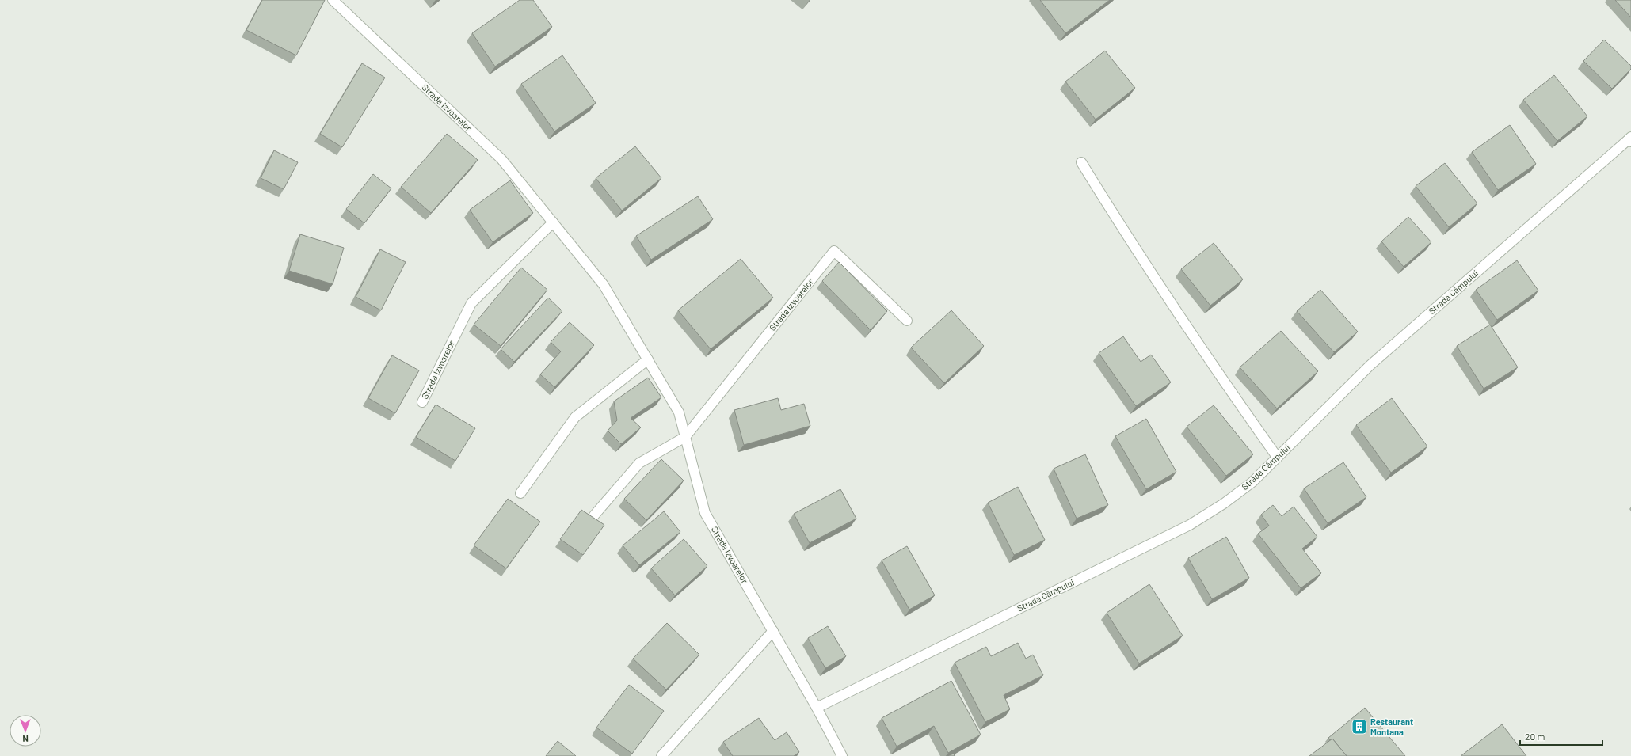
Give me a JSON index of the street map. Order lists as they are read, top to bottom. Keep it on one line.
{"streets":{"street":["Strada Izvoarelor","Strada Câmpului"]},"crossings":[["Strada Izvoarelor","Strada Câmpului"]],"places":{"building":["Restaurant Montana"]},"scale_bar":"20 m","north":"bottom"}
